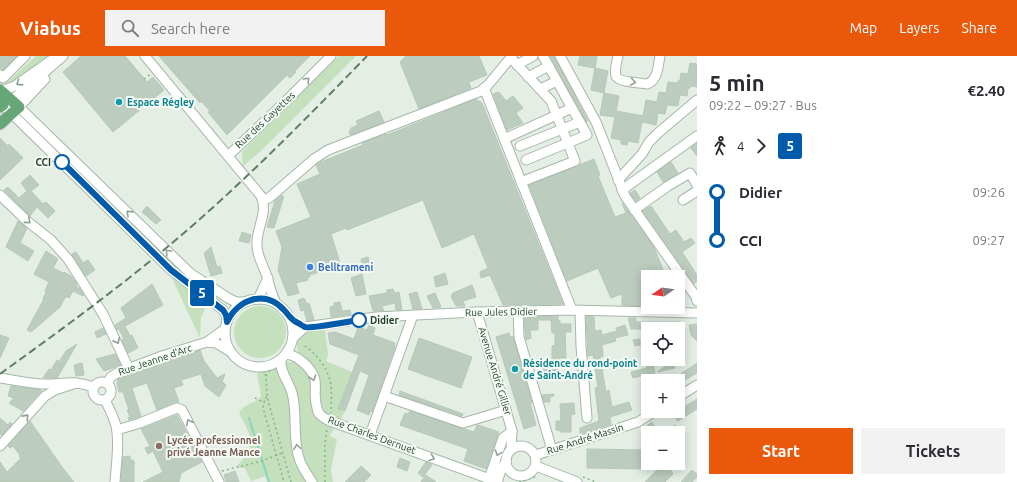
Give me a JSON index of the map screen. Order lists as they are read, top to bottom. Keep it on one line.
{"streets":{"street":["Rue des Gayettes","Rue Jules Didier","Rue Jeanne d'Arc","Avenue André Gillier","Rue Charles Dernuet","Rue André Massin"]},"crossings":[["Rue Jules Didier","Avenue André Gillier"],["Rue Jeanne d'Arc","Rue Charles Dernuet"],["Avenue André Gillier","Rue André Massin"]],"one_way":["Rue Charles Dernuet"],"places":["Espace Régley","CCI","Belltrameni","Didier","Résidence du rond-point de Saint-André","Lycée professionnel privé Jeanne Mance"],"lines":["bus line 5"],"north":"left","page":{"header":"Viabus","search":"Search here","nav":["Map","Layers","Share"],"on_map":"5","heading":["5 min","09:22 – 09:27 · Bus","€2.40"],"legs":["4","5"],"list":[{"name":"Didier","value":"09:26"},{"name":"CCI","value":"09:27"}],"map_buttons":["+","−"],"buttons":["Start","Tickets"]}}
